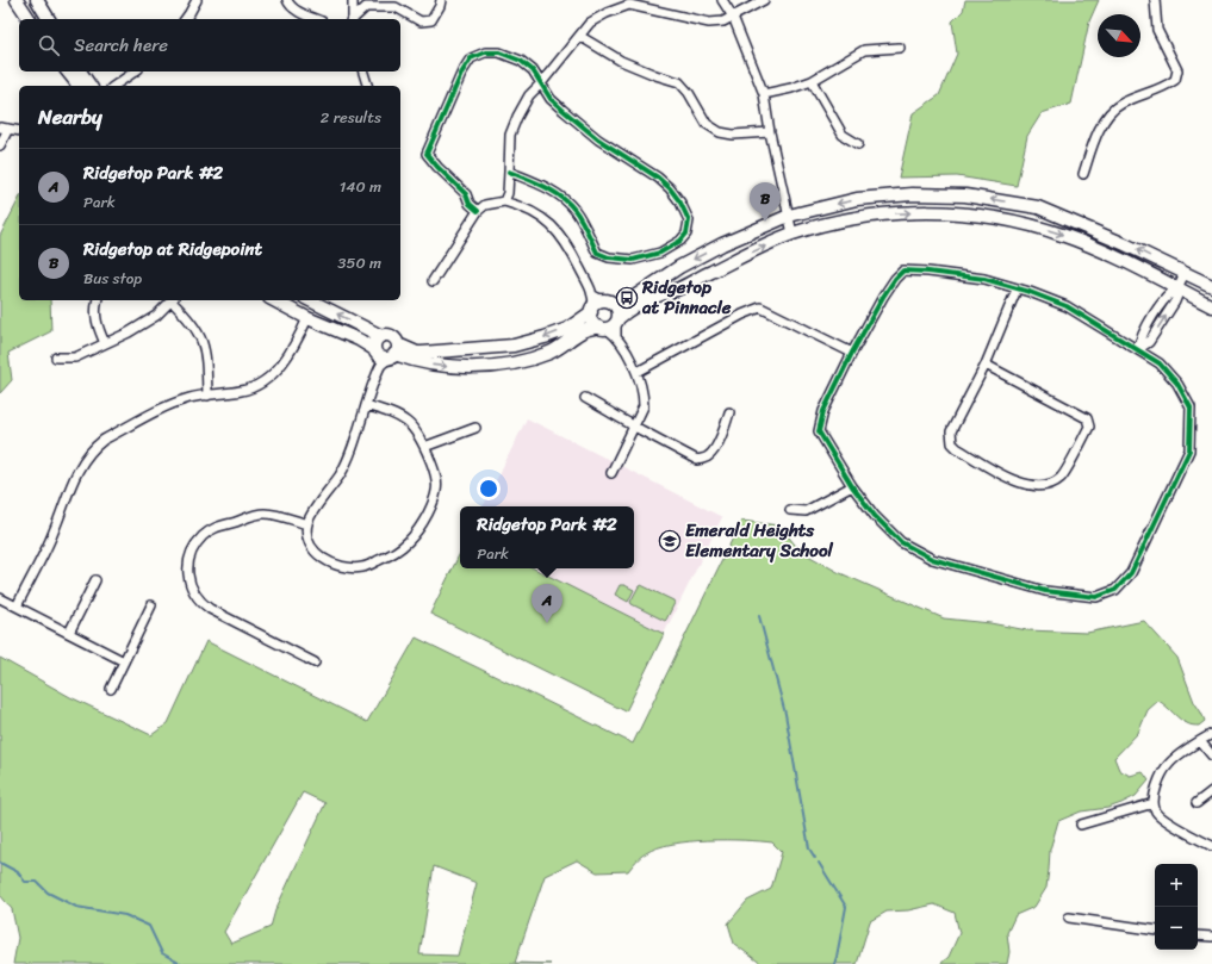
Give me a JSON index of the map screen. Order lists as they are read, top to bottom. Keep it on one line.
{"places":{"bus stop":["Ridgetop at Pinnacle"],"school or university":["Emerald Heights Elementary School"]},"north":"bottom right","page":{"search":"Search here","heading":["Nearby","2 results"],"list":[{"mark":"A","name":"Ridgetop Park #2","note":"Park","value":"140 m"},{"mark":"B","name":"Ridgetop at Ridgepoint","note":"Bus stop","value":"350 m"}],"pins":["B","A"],"popup":["Ridgetop Park #2","Park"],"map_buttons":["+","−"]}}
